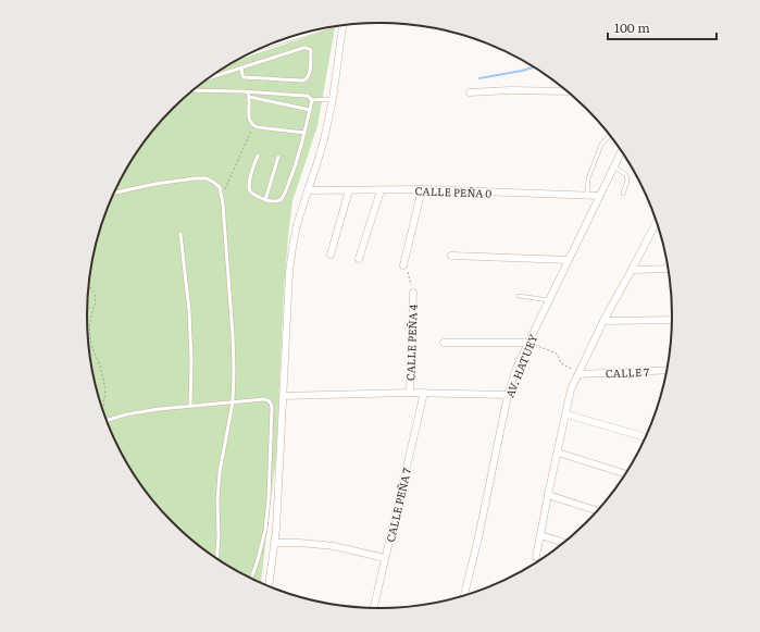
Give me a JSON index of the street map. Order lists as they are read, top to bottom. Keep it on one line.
{"streets":{"street":["CALLE PEÑA 0","CALLE PEÑA 4","AV. HATUEY","CALLE 7","CALLE PEÑA 7"]},"crossings":[["CALLE PEÑA 0","AV. HATUEY"]],"scale_bar":"100 m"}
